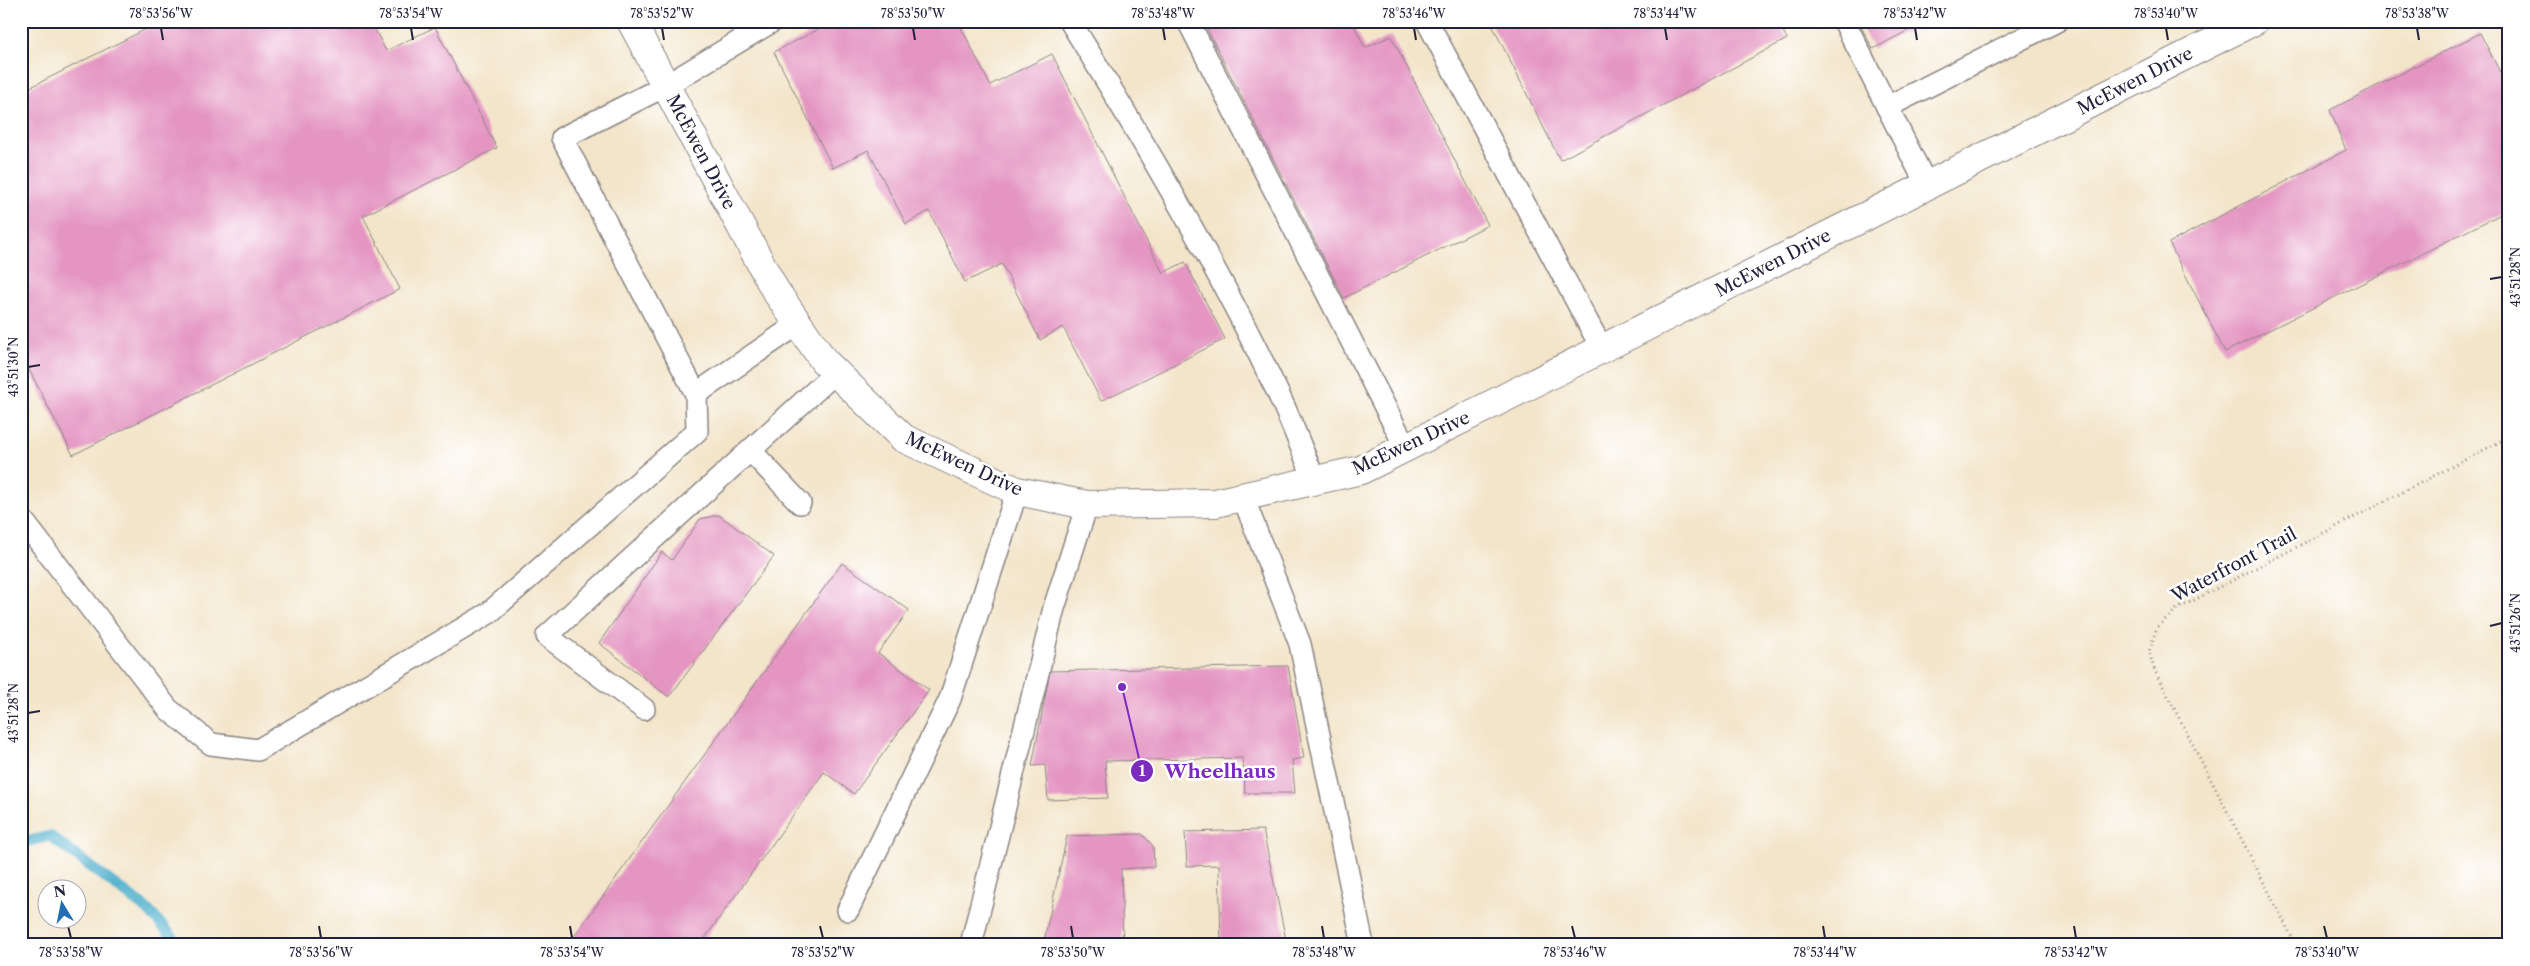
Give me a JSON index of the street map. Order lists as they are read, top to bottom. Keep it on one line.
{"streets":{"street":["McEwen Drive"],"path":["Waterfront Trail"]},"places":["Wheelhaus"],"north":"top","coordinates":["78°53'56\"W","78°53'54\"W","78°53'52\"W","78°53'50\"W","78°53'48\"W","78°53'46\"W","78°53'44\"W","78°53'42\"W","78°53'40\"W","78°53'38\"W","43°51'28\"N","43°51'30\"N","43°51'26\"N","78°53'58\"W"]}
